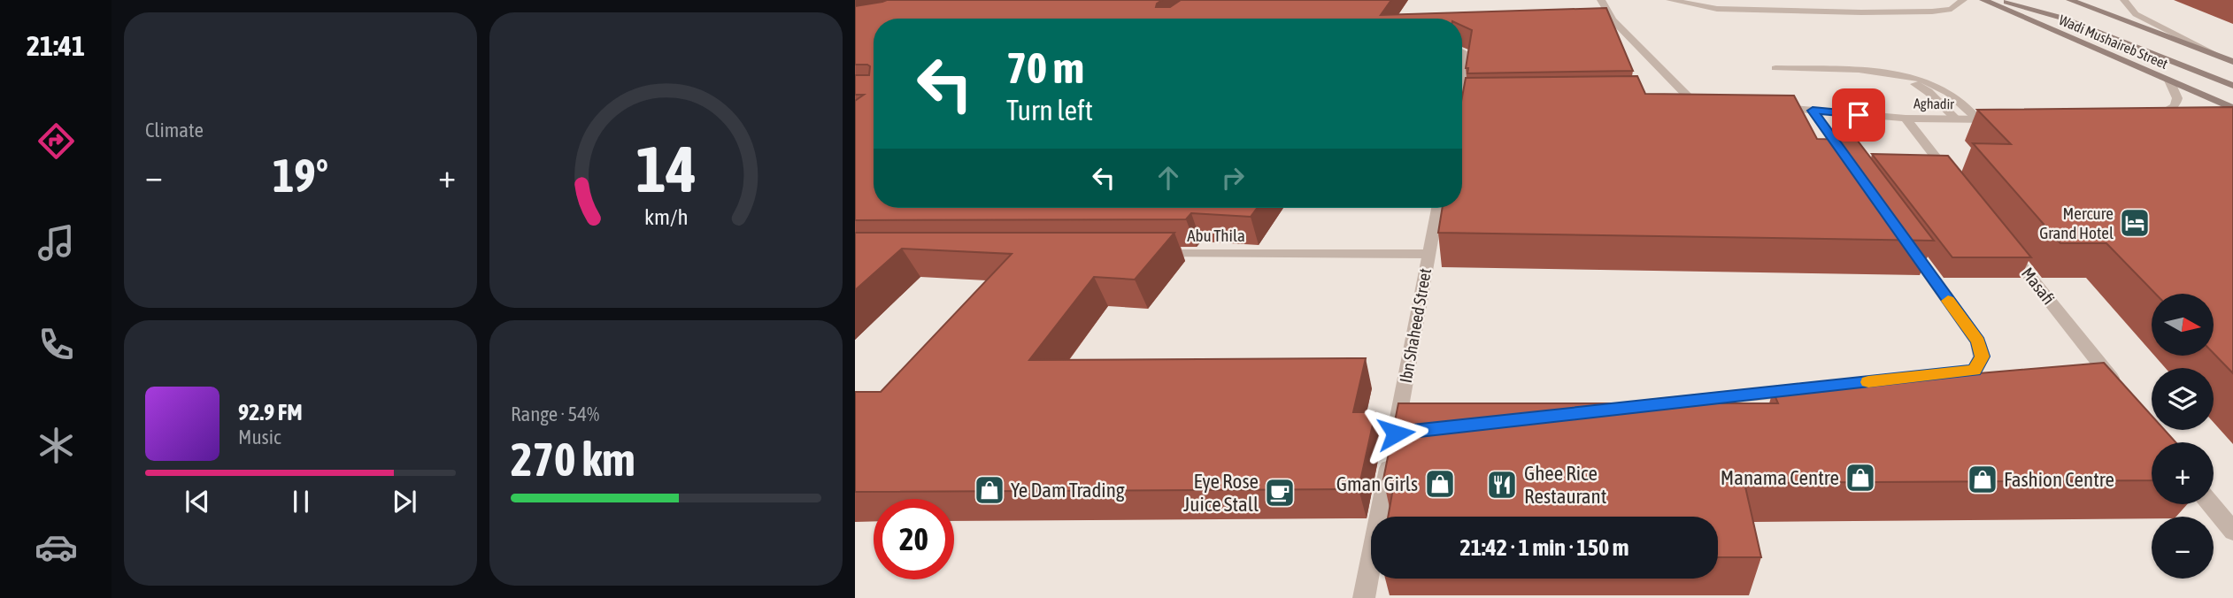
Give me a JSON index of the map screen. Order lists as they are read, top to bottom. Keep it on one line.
{"streets":{"street":["Wadi Mushaireb Street","Aghadir","Abu Thila","Masafi","Ibn Shaheed Street"]},"crossings":[["Abu Thila","Ibn Shaheed Street"]],"places":{"hotel":["Mercure Grand Hotel"],"shop":["Manama Centre","Fashion Centre","Gman Girls","Ye Dam Trading"],"restaurant":["Ghee Rice Restaurant"],"cafe":["Eye Rose Juice Stall"]},"north":"right","page":{"tabs":"21:41","tile":["Climate",["Range · 54%","270 km"]],"turn":["70 m","Turn left"],"heat":["−","19°","+"],"map_buttons":["+","−"],"song":["92.9 FM","Music"],"limit":"20","trip":"21:42 · 1 min · 150 m","gauge":["14","km/h"]}}
